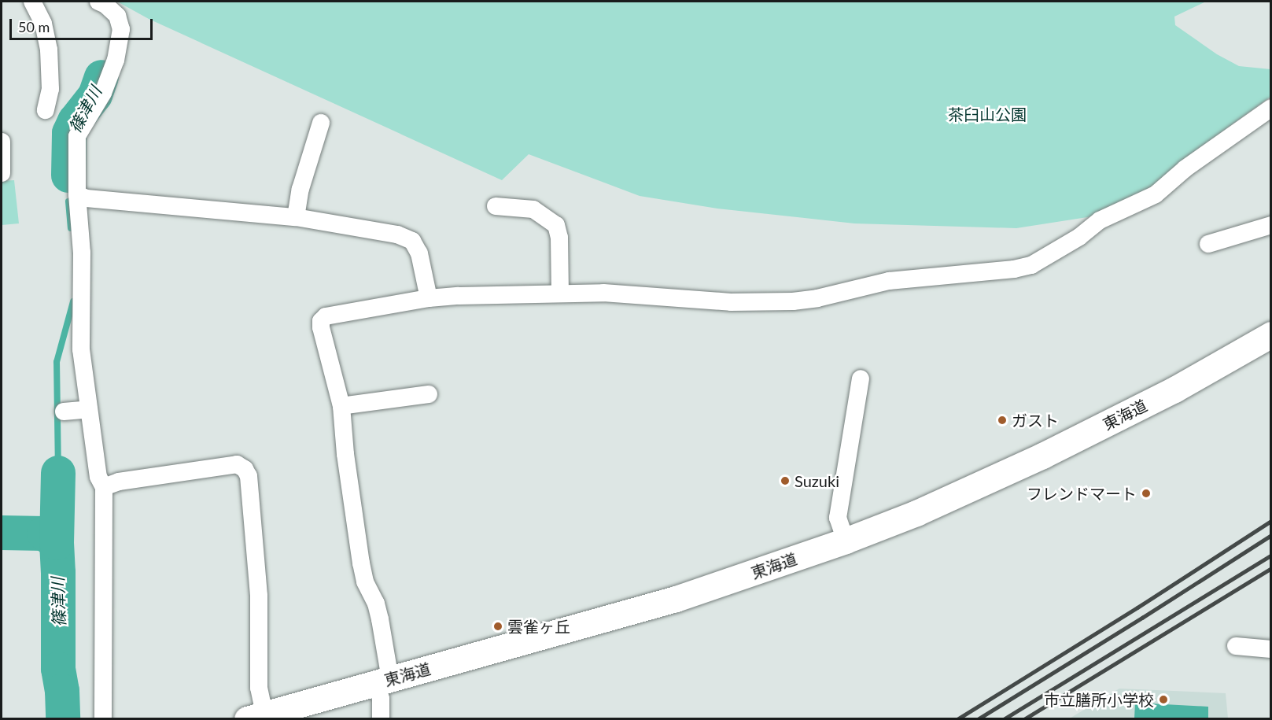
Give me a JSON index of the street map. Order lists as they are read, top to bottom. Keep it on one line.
{"streets":{"highway":["東海道"]},"water":["篠津川"],"parks":["茶臼山公園"],"places":["ガスト","Suzuki","フレンドマート","雲雀ヶ丘","市立膳所小学校"],"scale_bar":"50 m"}
